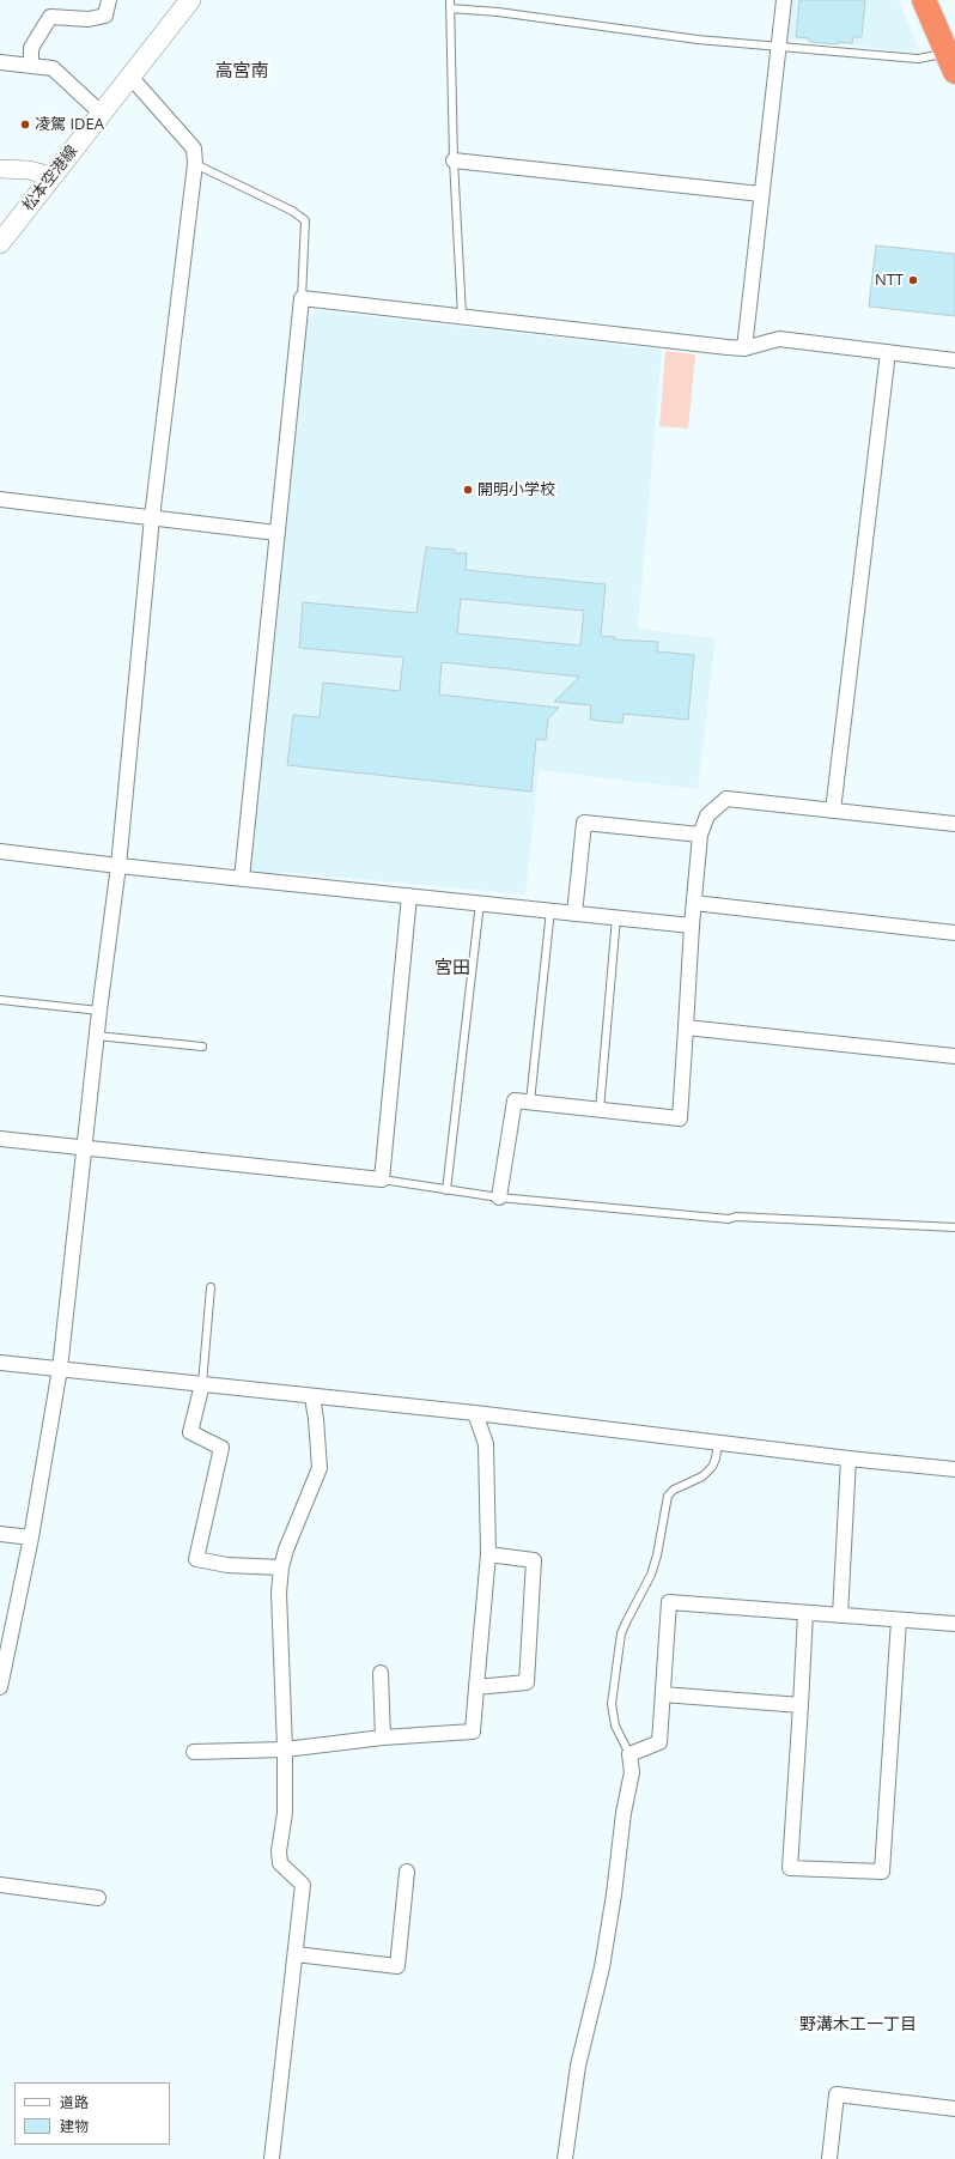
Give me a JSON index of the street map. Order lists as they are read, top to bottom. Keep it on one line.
{"streets":{"main road":["松本空港線"]},"districts":["高宮南","宮田","野溝木工一丁目"],"places":["凌駕 IDEA","NTT","開明小学校"],"legend":["道路","建物"]}
